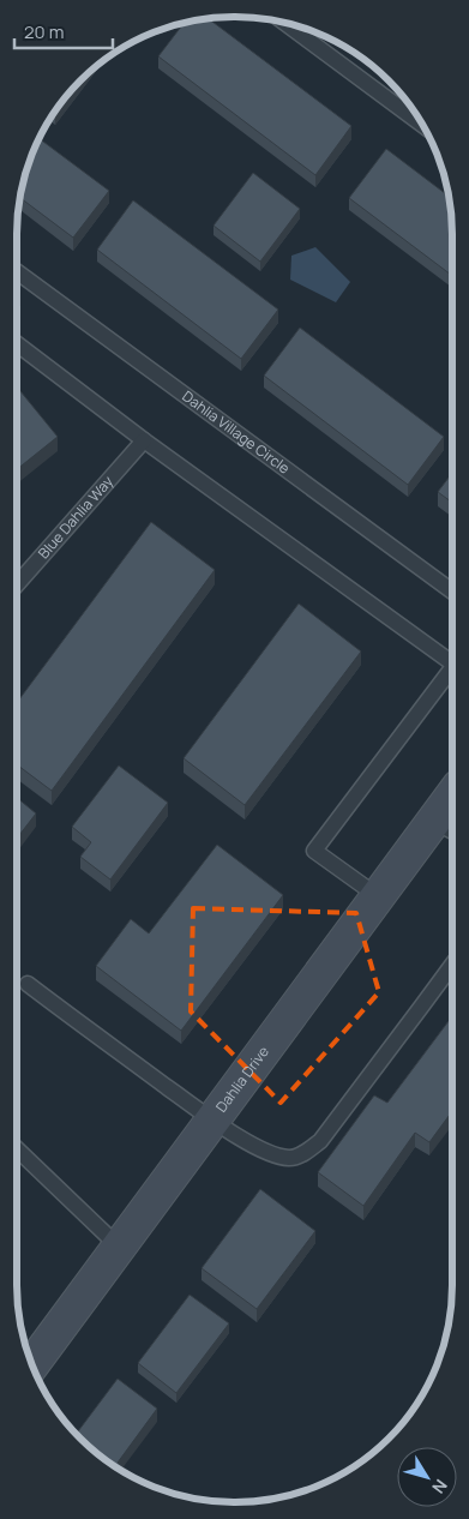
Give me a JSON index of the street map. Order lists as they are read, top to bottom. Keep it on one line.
{"streets":{"street":["Dahlia Drive"],"lane":["Dahlia Village Circle","Blue Dahlia Way"]},"scale_bar":"20 m","north":"bottom right"}
